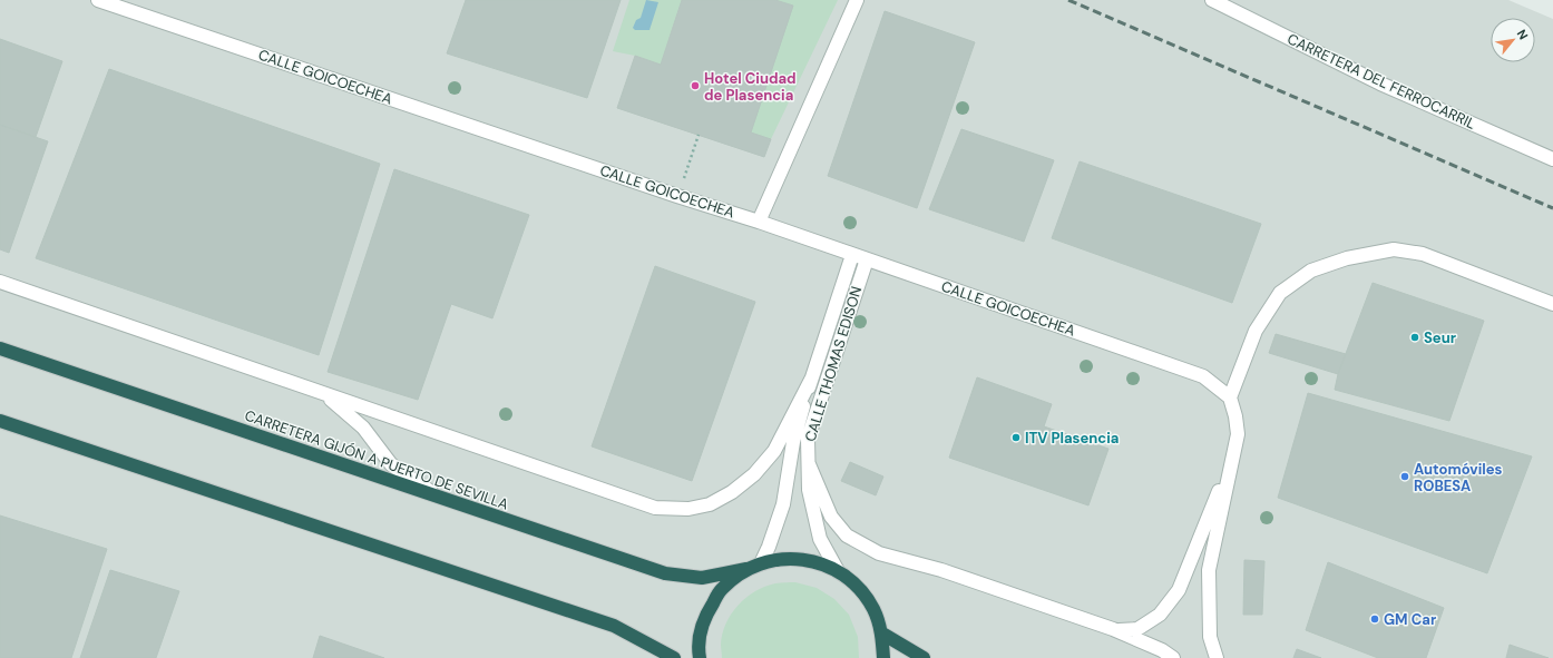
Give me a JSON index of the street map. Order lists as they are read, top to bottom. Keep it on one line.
{"streets":{"highway":["CARRETERA GIJÓN A PUERTO DE SEVILLA"],"street":["CALLE GOICOECHEA","CARRETERA DEL FERROCARRIL","CALLE THOMAS EDISON"]},"crossings":[["CALLE GOICOECHEA","CALLE THOMAS EDISON"]],"places":["Hotel Ciudad de Plasencia","Seur","ITV Plasencia","Automóviles ROBESA","GM Car"],"north":"top right"}
